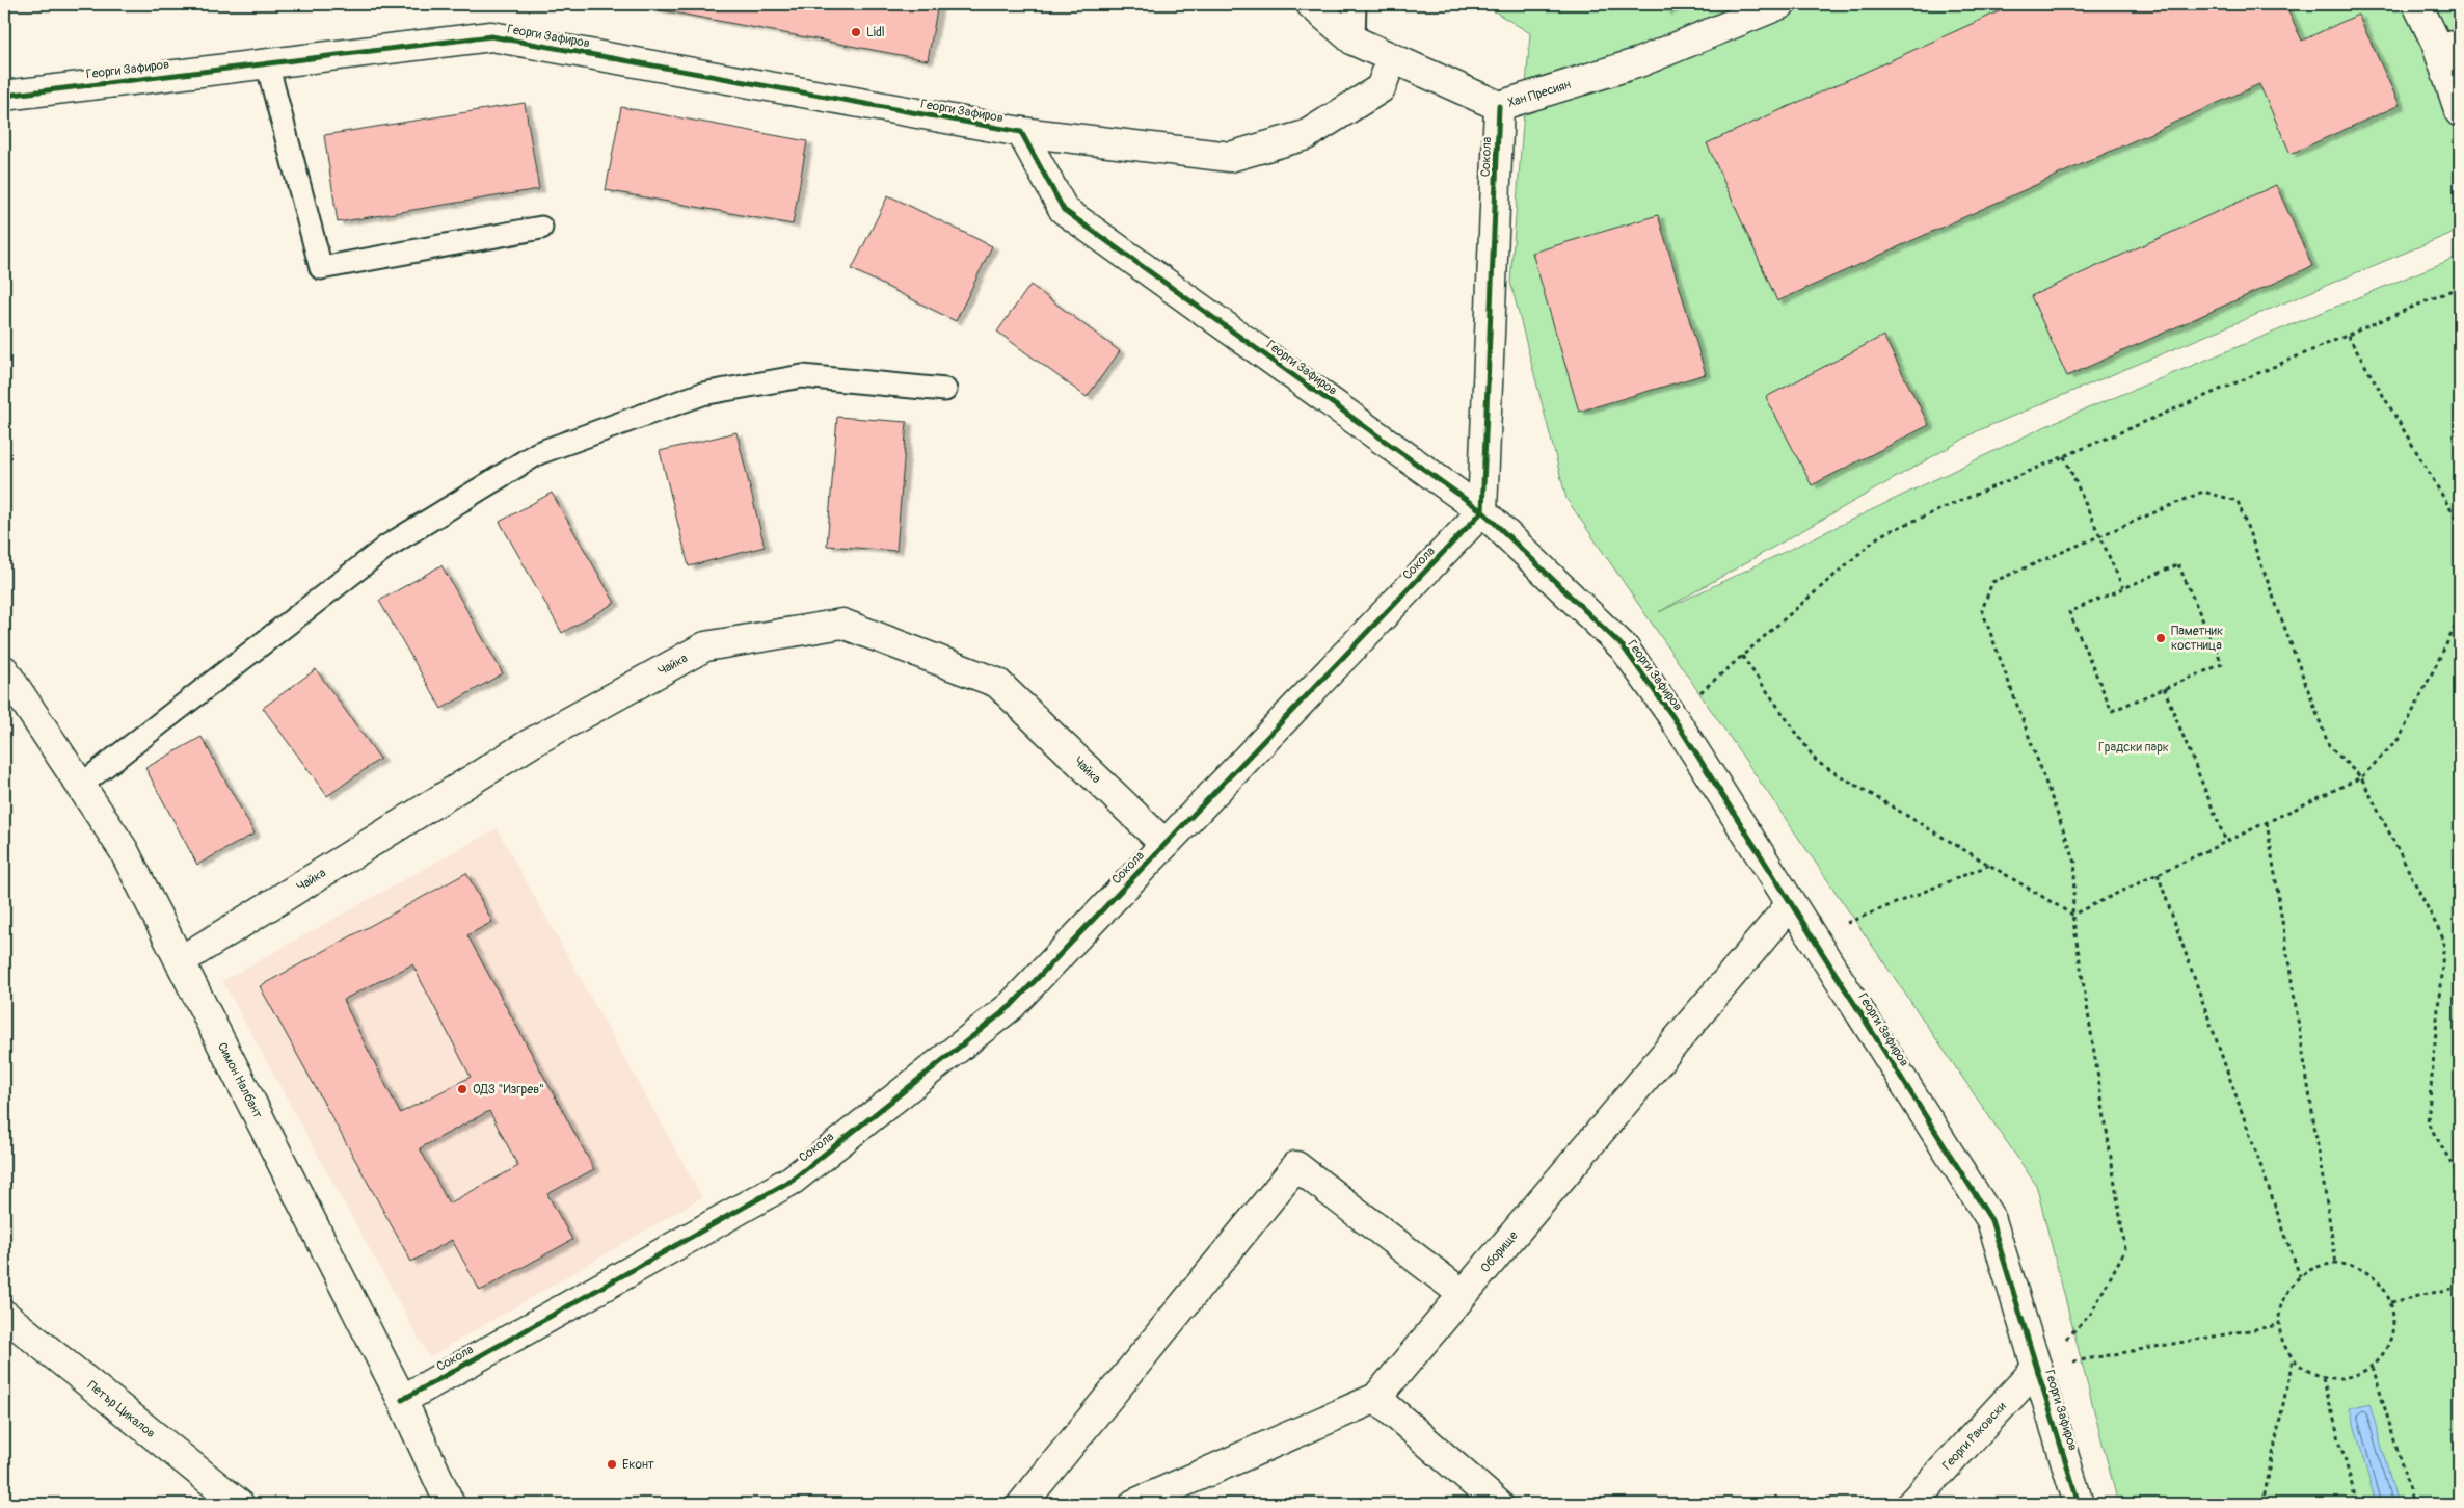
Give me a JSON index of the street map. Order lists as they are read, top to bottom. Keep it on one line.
{"streets":{"street":["Георги Зафиров","Хан Пресиян","Сокола","Чайка","Симон Налбант","Оборище","Петър Цикалов","Георги Раковски"]},"crossings":[["Георги Зафиров","Сокола"],["Георги Зафиров","Оборище"],["Георги Зафиров","Георги Раковски"],["Хан Пресиян","Сокола"],["Сокола","Чайка"],["Сокола","Симон Налбант"],["Чайка","Симон Налбант"]],"parks":["Градски парк"],"places":["Lidl","Паметник костница","ОДЗ \"Изгрев\"","Еконт"]}
